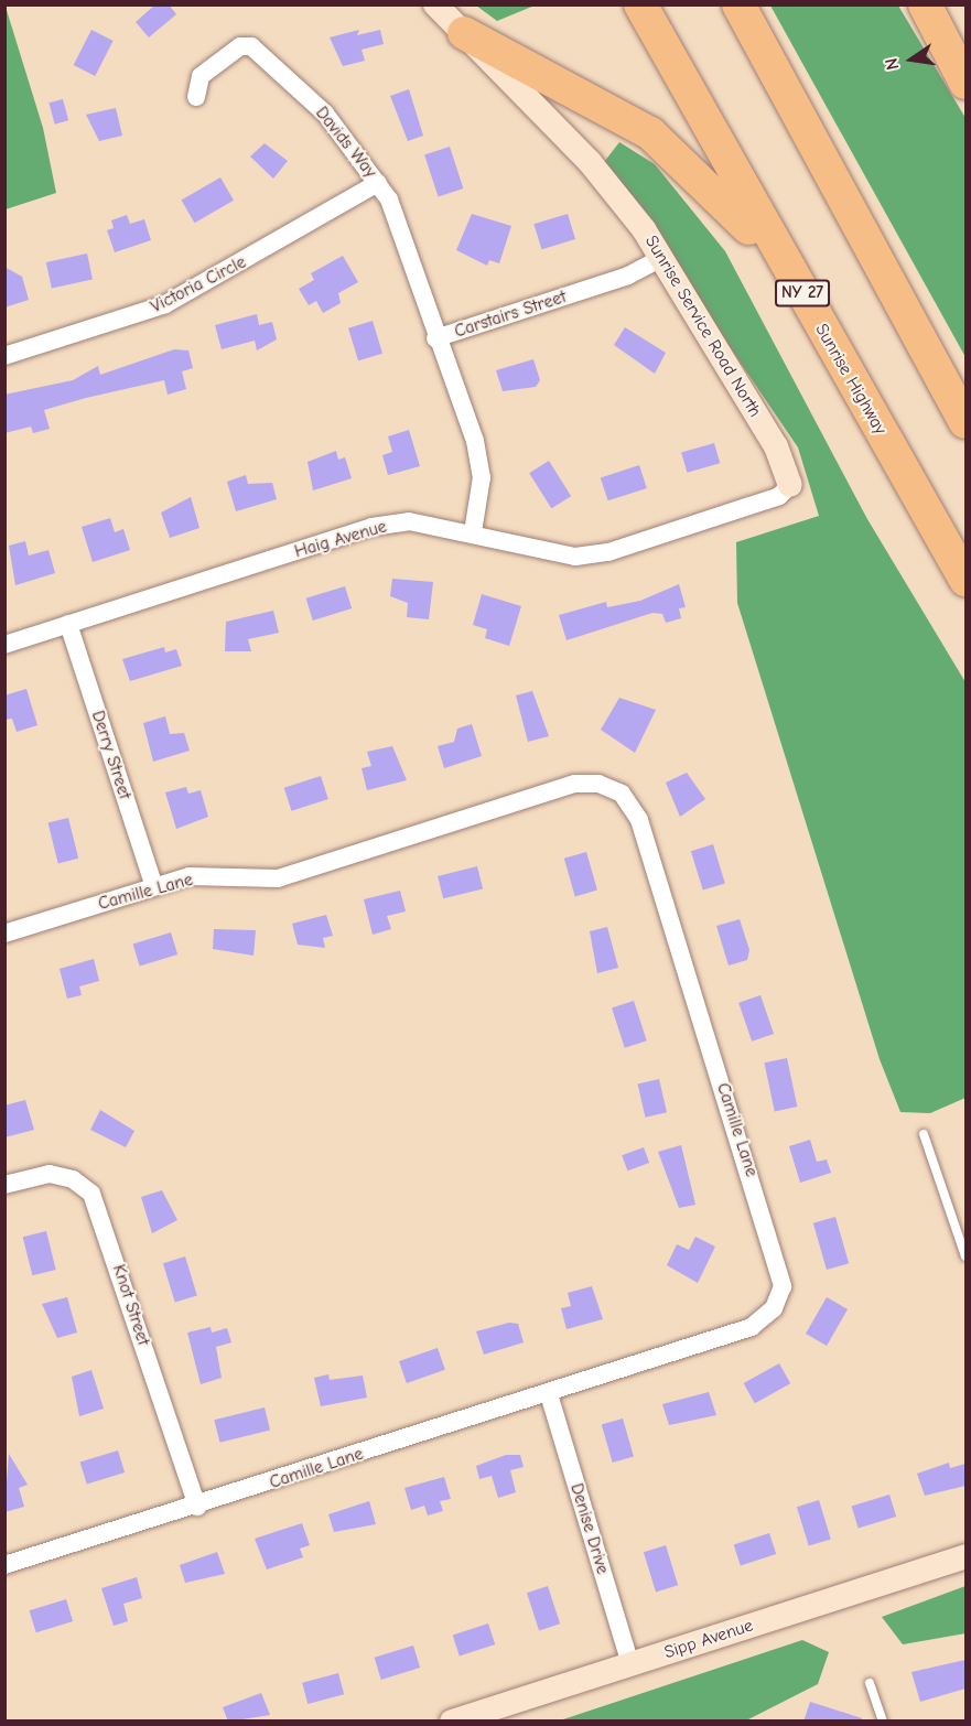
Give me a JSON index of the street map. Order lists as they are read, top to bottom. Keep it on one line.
{"streets":{"highway":["NY 27","Sunrise Highway"],"street":["Davids Way","Victoria Circle","Carstairs Street","Sunrise Service Road North","Haig Avenue","Derry Street","Camille Lane","Knot Street","Denise Drive","Sipp Avenue"]},"crossings":[["Davids Way","Victoria Circle"],["Davids Way","Carstairs Street"],["Carstairs Street","Sunrise Service Road North"],["Carstairs Street","Haig Avenue"],["Sunrise Service Road North","Haig Avenue"],["Haig Avenue","Derry Street"],["Derry Street","Camille Lane"],["Camille Lane","Knot Street"],["Camille Lane","Denise Drive"],["Denise Drive","Sipp Avenue"]],"north":"left"}
